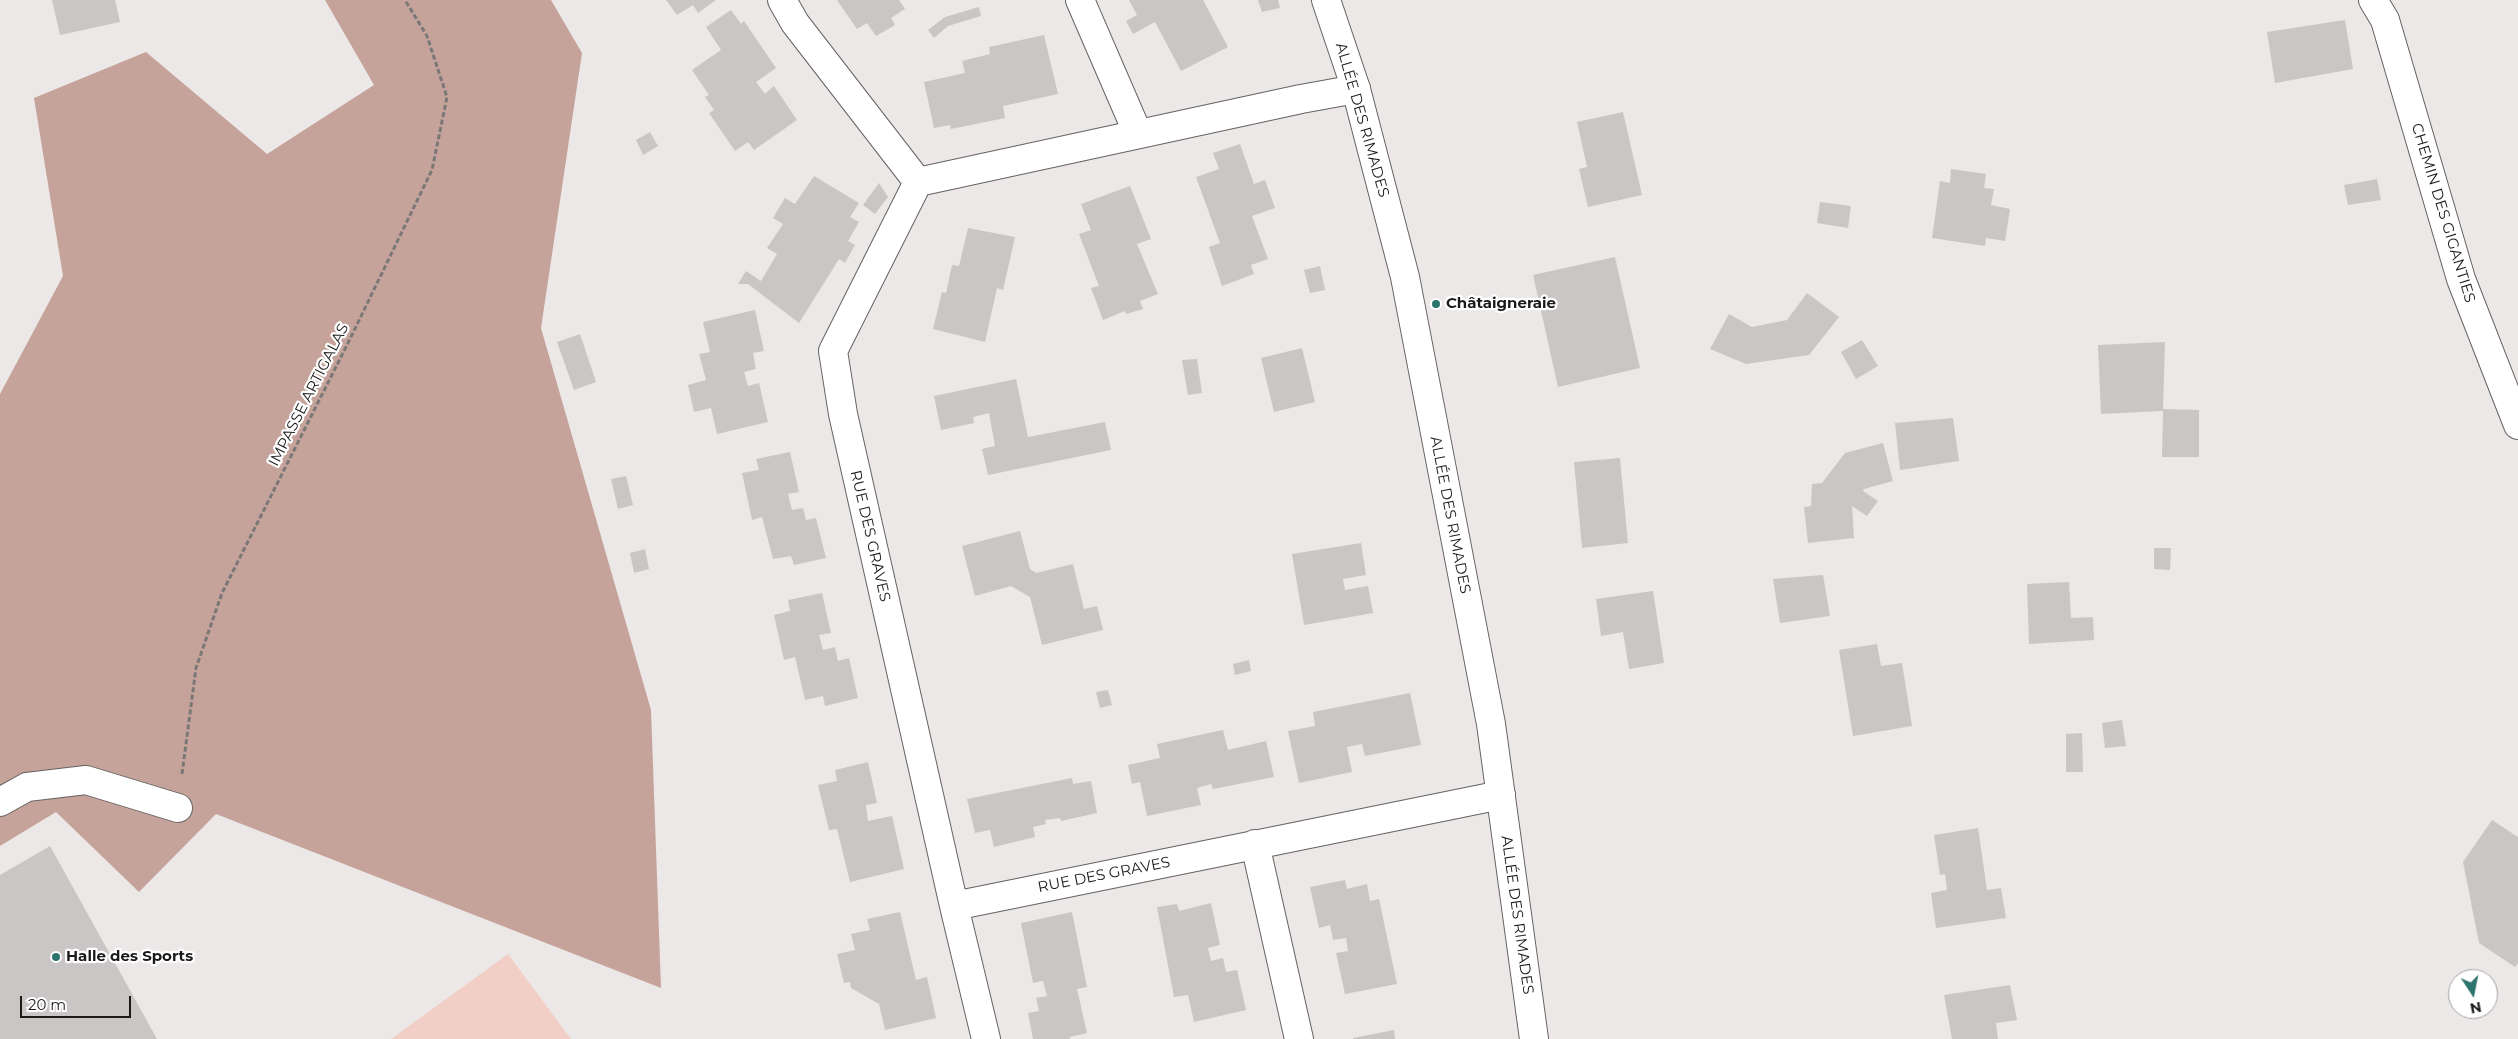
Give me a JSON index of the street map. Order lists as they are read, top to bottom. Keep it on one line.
{"streets":{"street":["ALLÉE DES RIMADES","CHEMIN DES GIGANTIES","RUE DES GRAVES"],"path":["IMPASSE ARTIGALAS"]},"crossings":[["ALLÉE DES RIMADES","RUE DES GRAVES"]],"places":["Châtaigneraie","Halle des Sports"],"scale_bar":"20 m","north":"bottom"}
